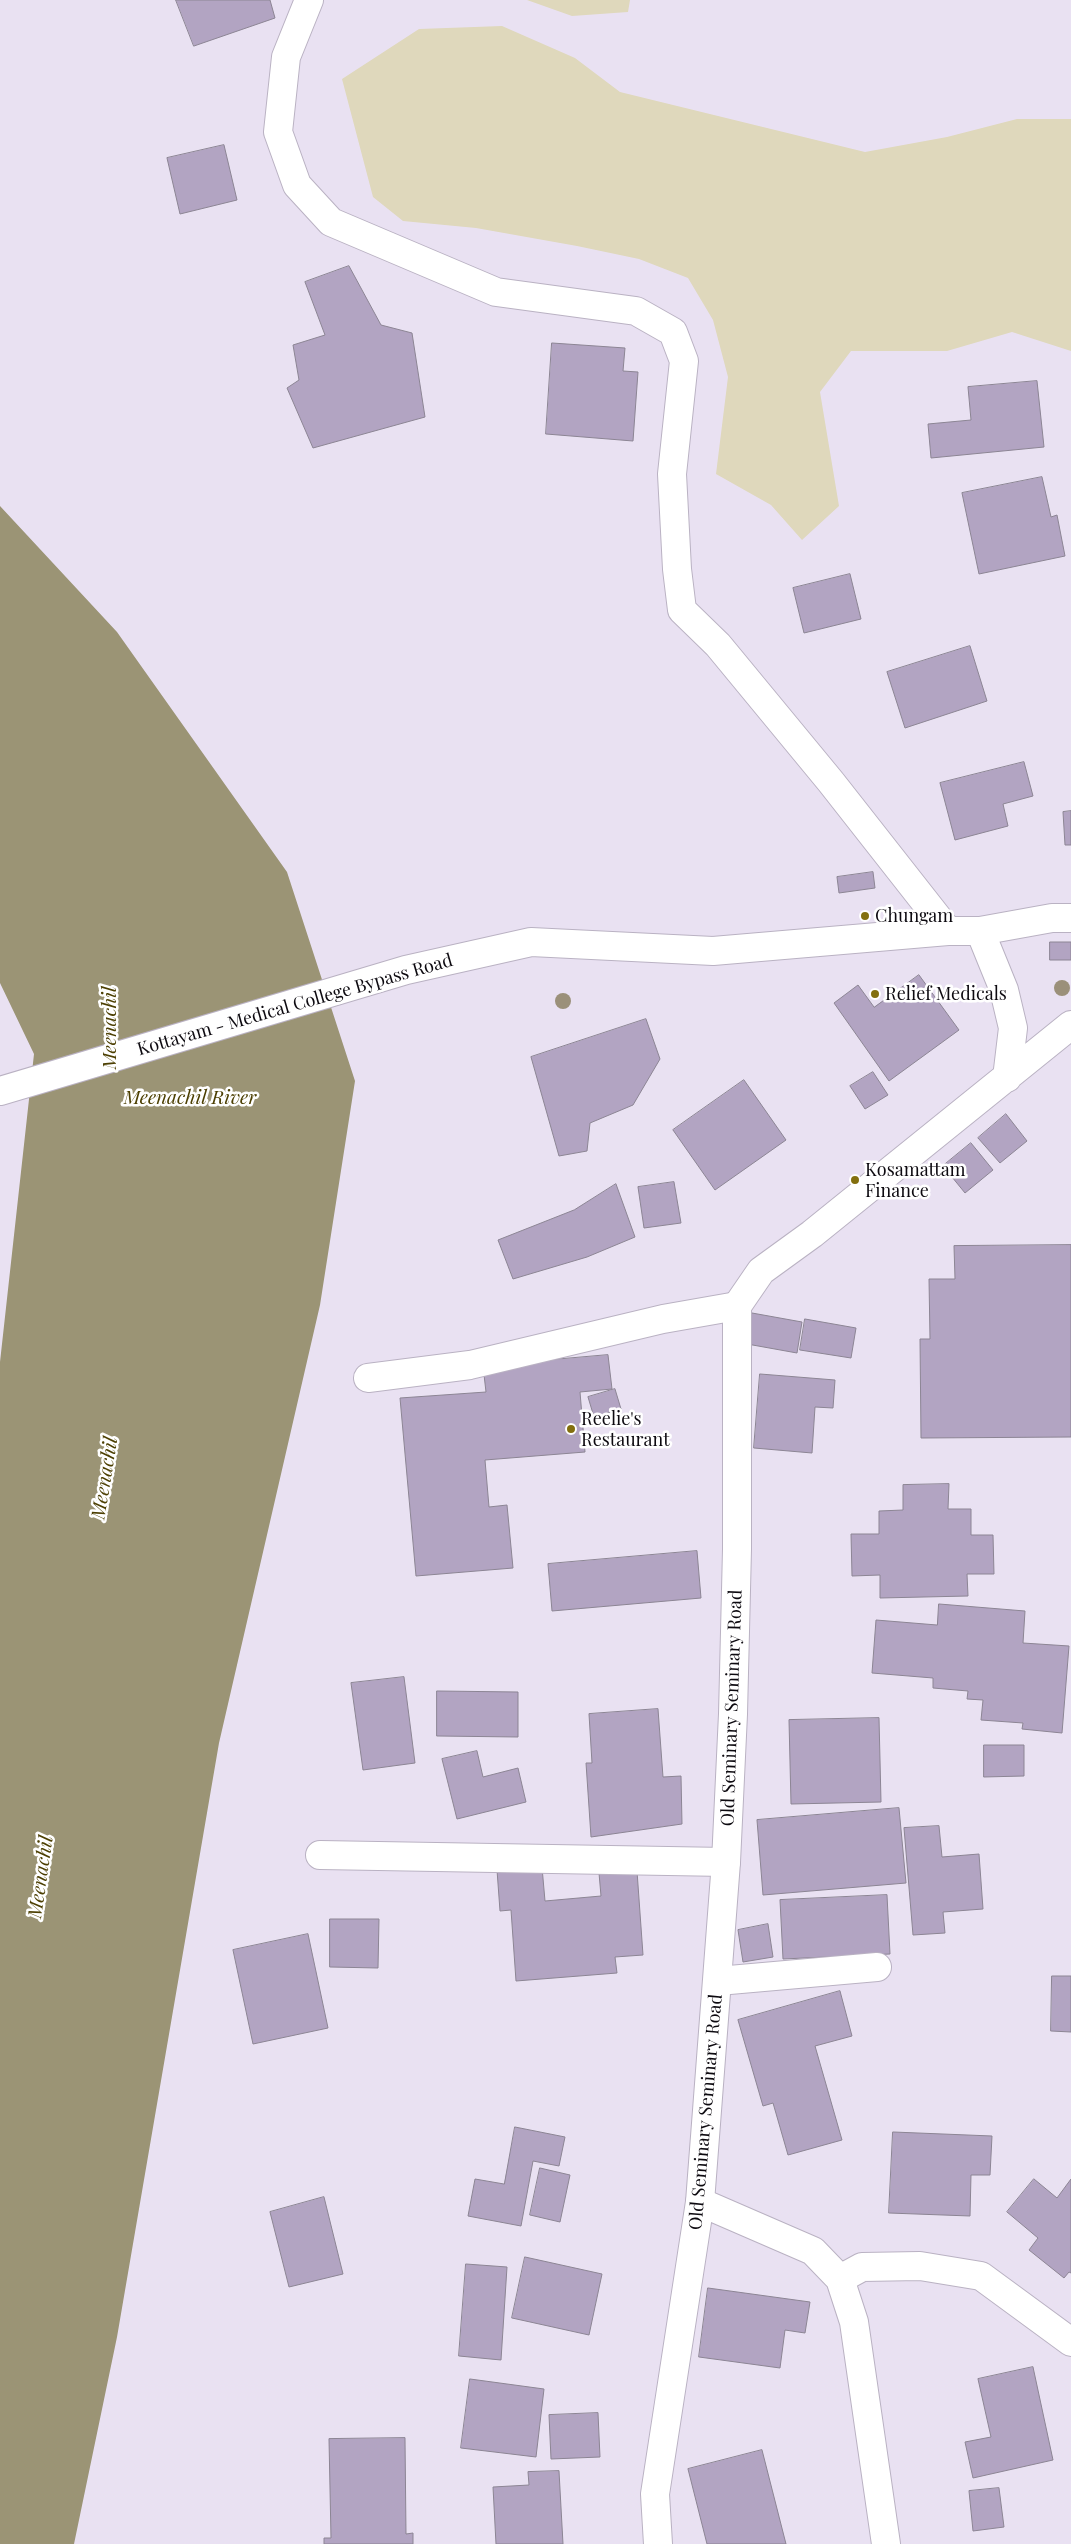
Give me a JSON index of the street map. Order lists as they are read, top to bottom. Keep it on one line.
{"streets":{"street":["Kottayam - Medical College Bypass Road","Old Seminary Seminary Road"]},"water":["Meenachil","Meenachil River"],"places":["Chungam","Relief Medicals","Kosamattam Finance","Reelie's Restaurant"]}
